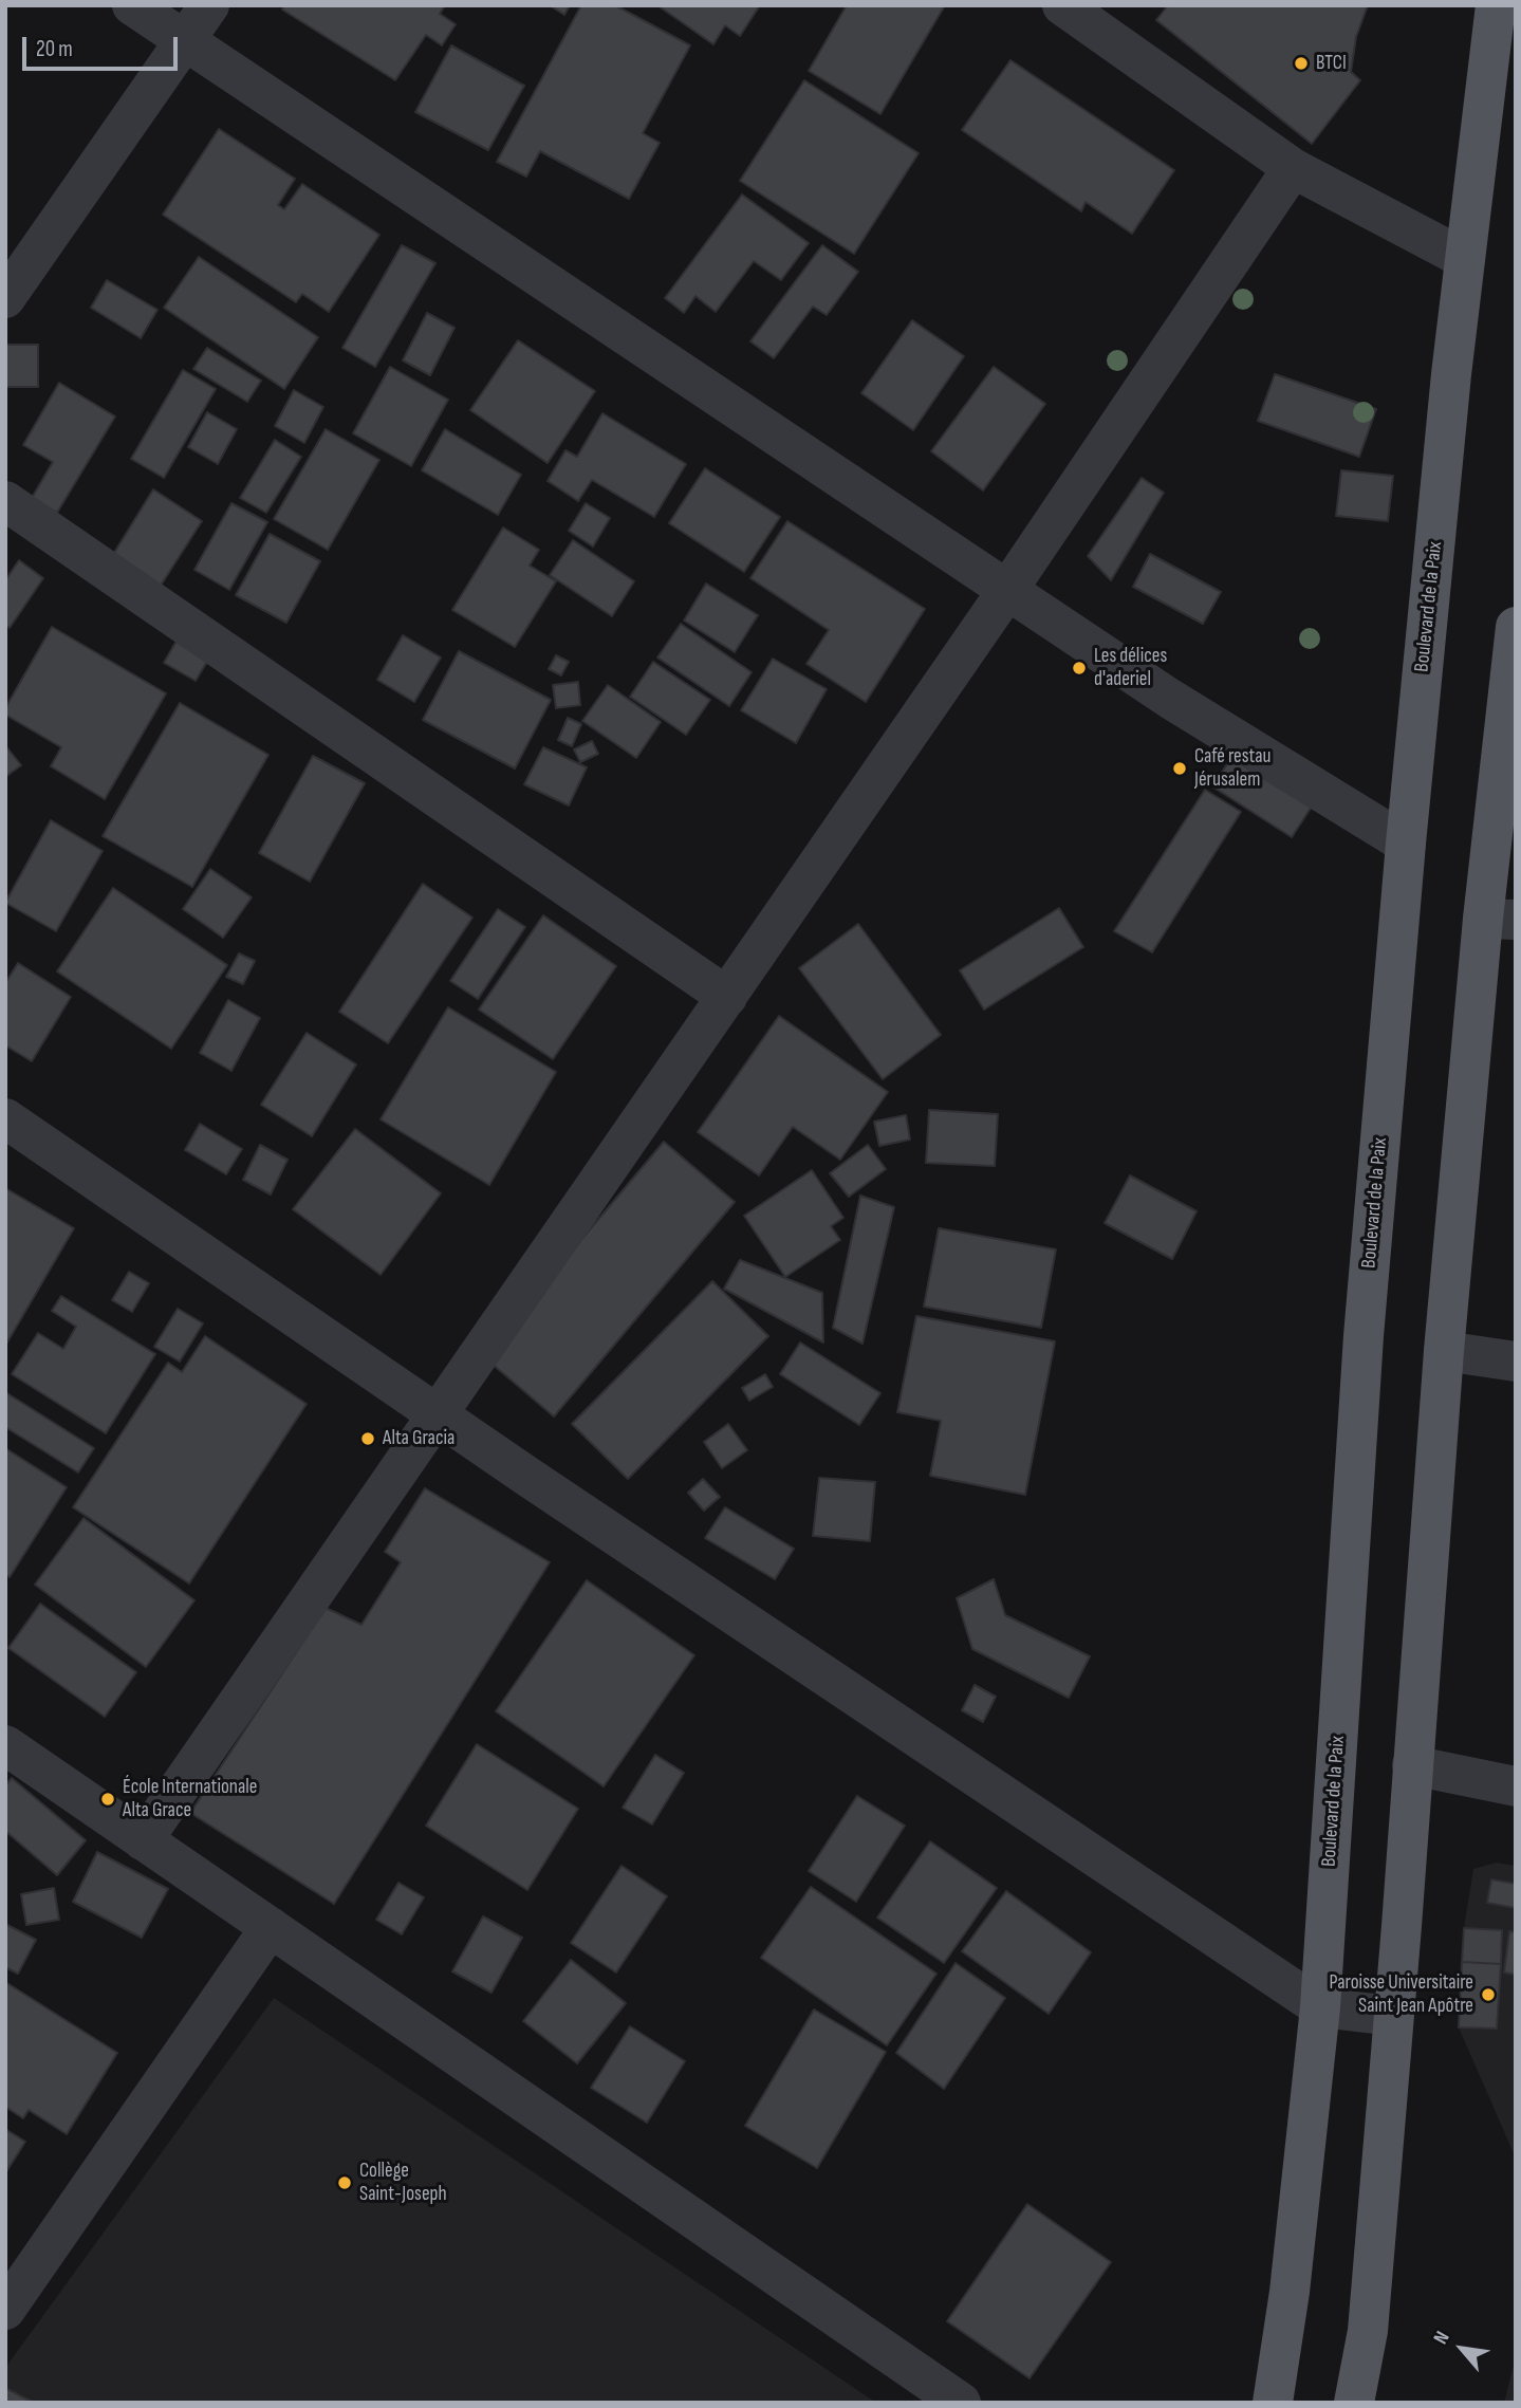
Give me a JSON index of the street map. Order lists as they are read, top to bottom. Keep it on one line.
{"streets":{"main road":["Boulevard de la Paix"]},"places":["BTCI","Les délices d'aderiel","Café restau Jérusalem","Alta Gracia","École Internationale Alta Grace","Paroisse Universitaire Saint Jean Apôtre","Collège Saint-Joseph"],"scale_bar":"20 m","north":"top left"}
